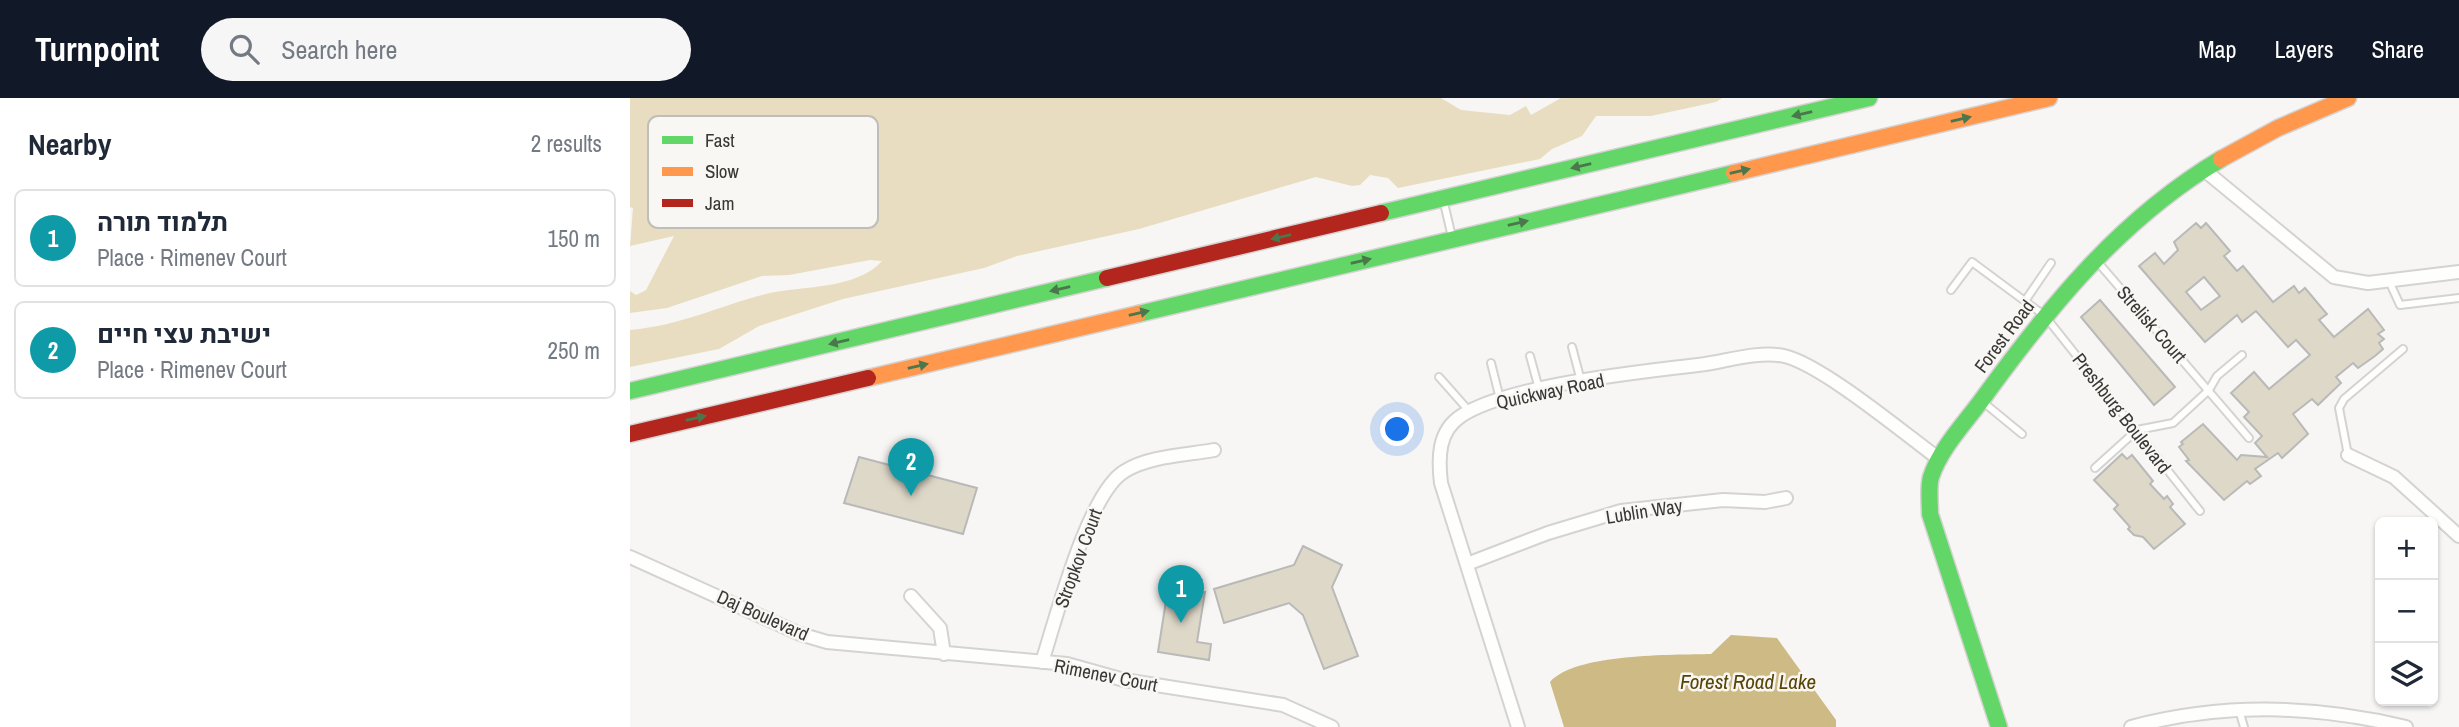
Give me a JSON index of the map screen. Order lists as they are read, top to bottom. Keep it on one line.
{"streets":{"main road":["Forest Road"],"street":["Quickway Road","Lublin Way","Stropkov Court","Daj Boulevard","Rimenev Court"],"lane":["Strelisk Court","Preshburg Boulevard"]},"crossings":[["Strelisk Court","Forest Road"],["Forest Road","Quickway Road"],["Forest Road","Preshburg Boulevard"],["Quickway Road","Lublin Way"],["Stropkov Court","Rimenev Court"],["Daj Boulevard","Rimenev Court"]],"water":["Forest Road Lake"],"legend":["Fast","Slow","Jam"],"page":{"header":"Turnpoint","search":"Search here","nav":["Map","Layers","Share"],"heading":["Nearby","2 results"],"list":[{"mark":"1","name":"תלמוד תורה","note":"Place · Rimenev Court","value":"150 m"},{"mark":"2","name":"ישיבת עצי חיים","note":"Place · Rimenev Court","value":"250 m"}],"pins":["2","1"],"map_buttons":["+","−"]}}
